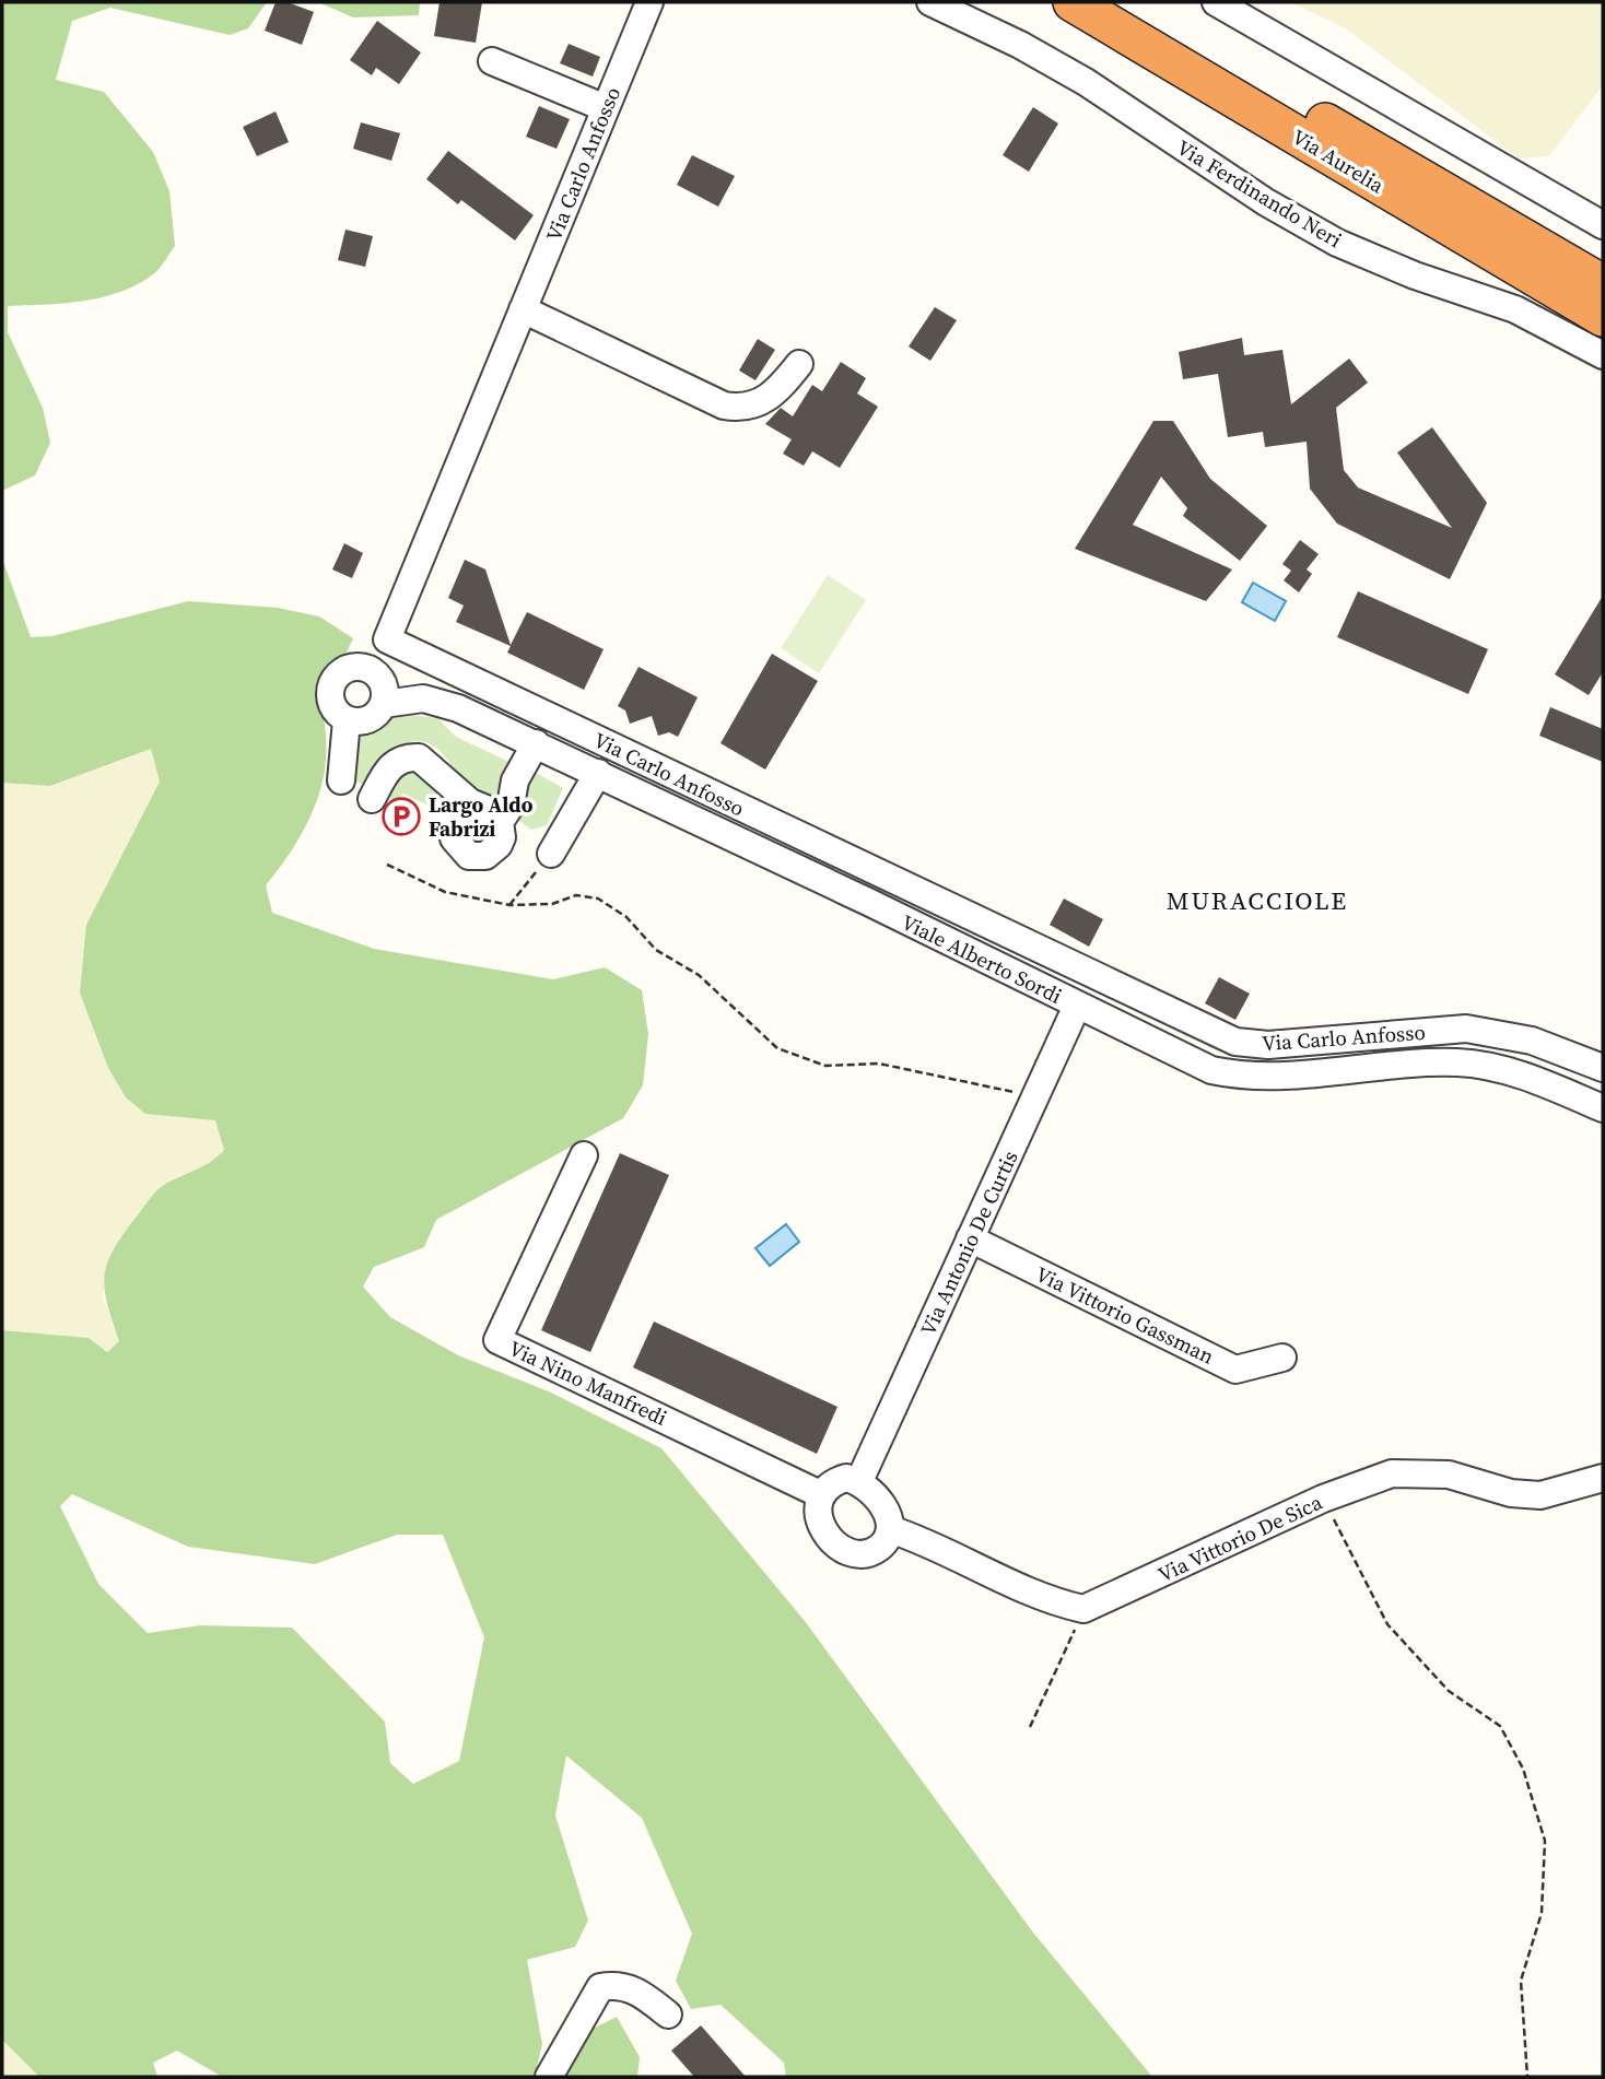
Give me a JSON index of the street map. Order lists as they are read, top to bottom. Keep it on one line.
{"streets":{"highway":["Via Aurelia"],"street":["Via Carlo Anfosso","Via Ferdinando Neri","Viale Alberto Sordi","Via Antonio De Curtis","Via Vittorio Gassman","Via Nino Manfredi","Via Vittorio De Sica"]},"crossings":[["Viale Alberto Sordi","Via Antonio De Curtis"],["Via Antonio De Curtis","Via Vittorio Gassman"],["Via Antonio De Curtis","Via Nino Manfredi"]],"districts":["MURACCIOLE"],"places":{"parking":["Largo Aldo Fabrizi"]}}
